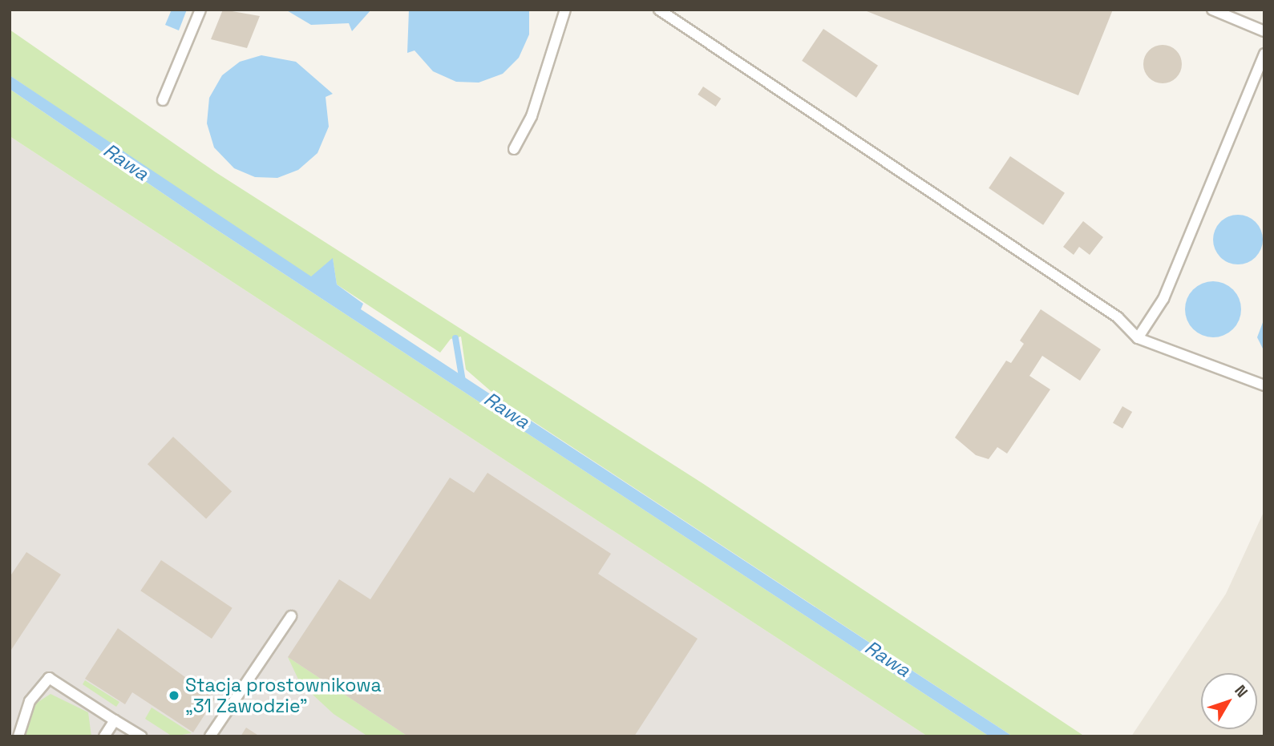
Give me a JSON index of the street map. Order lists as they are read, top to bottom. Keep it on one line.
{"water":["Rawa"],"places":["Stacja prostownikowa „31 Zawodzie”"],"north":"top right"}
